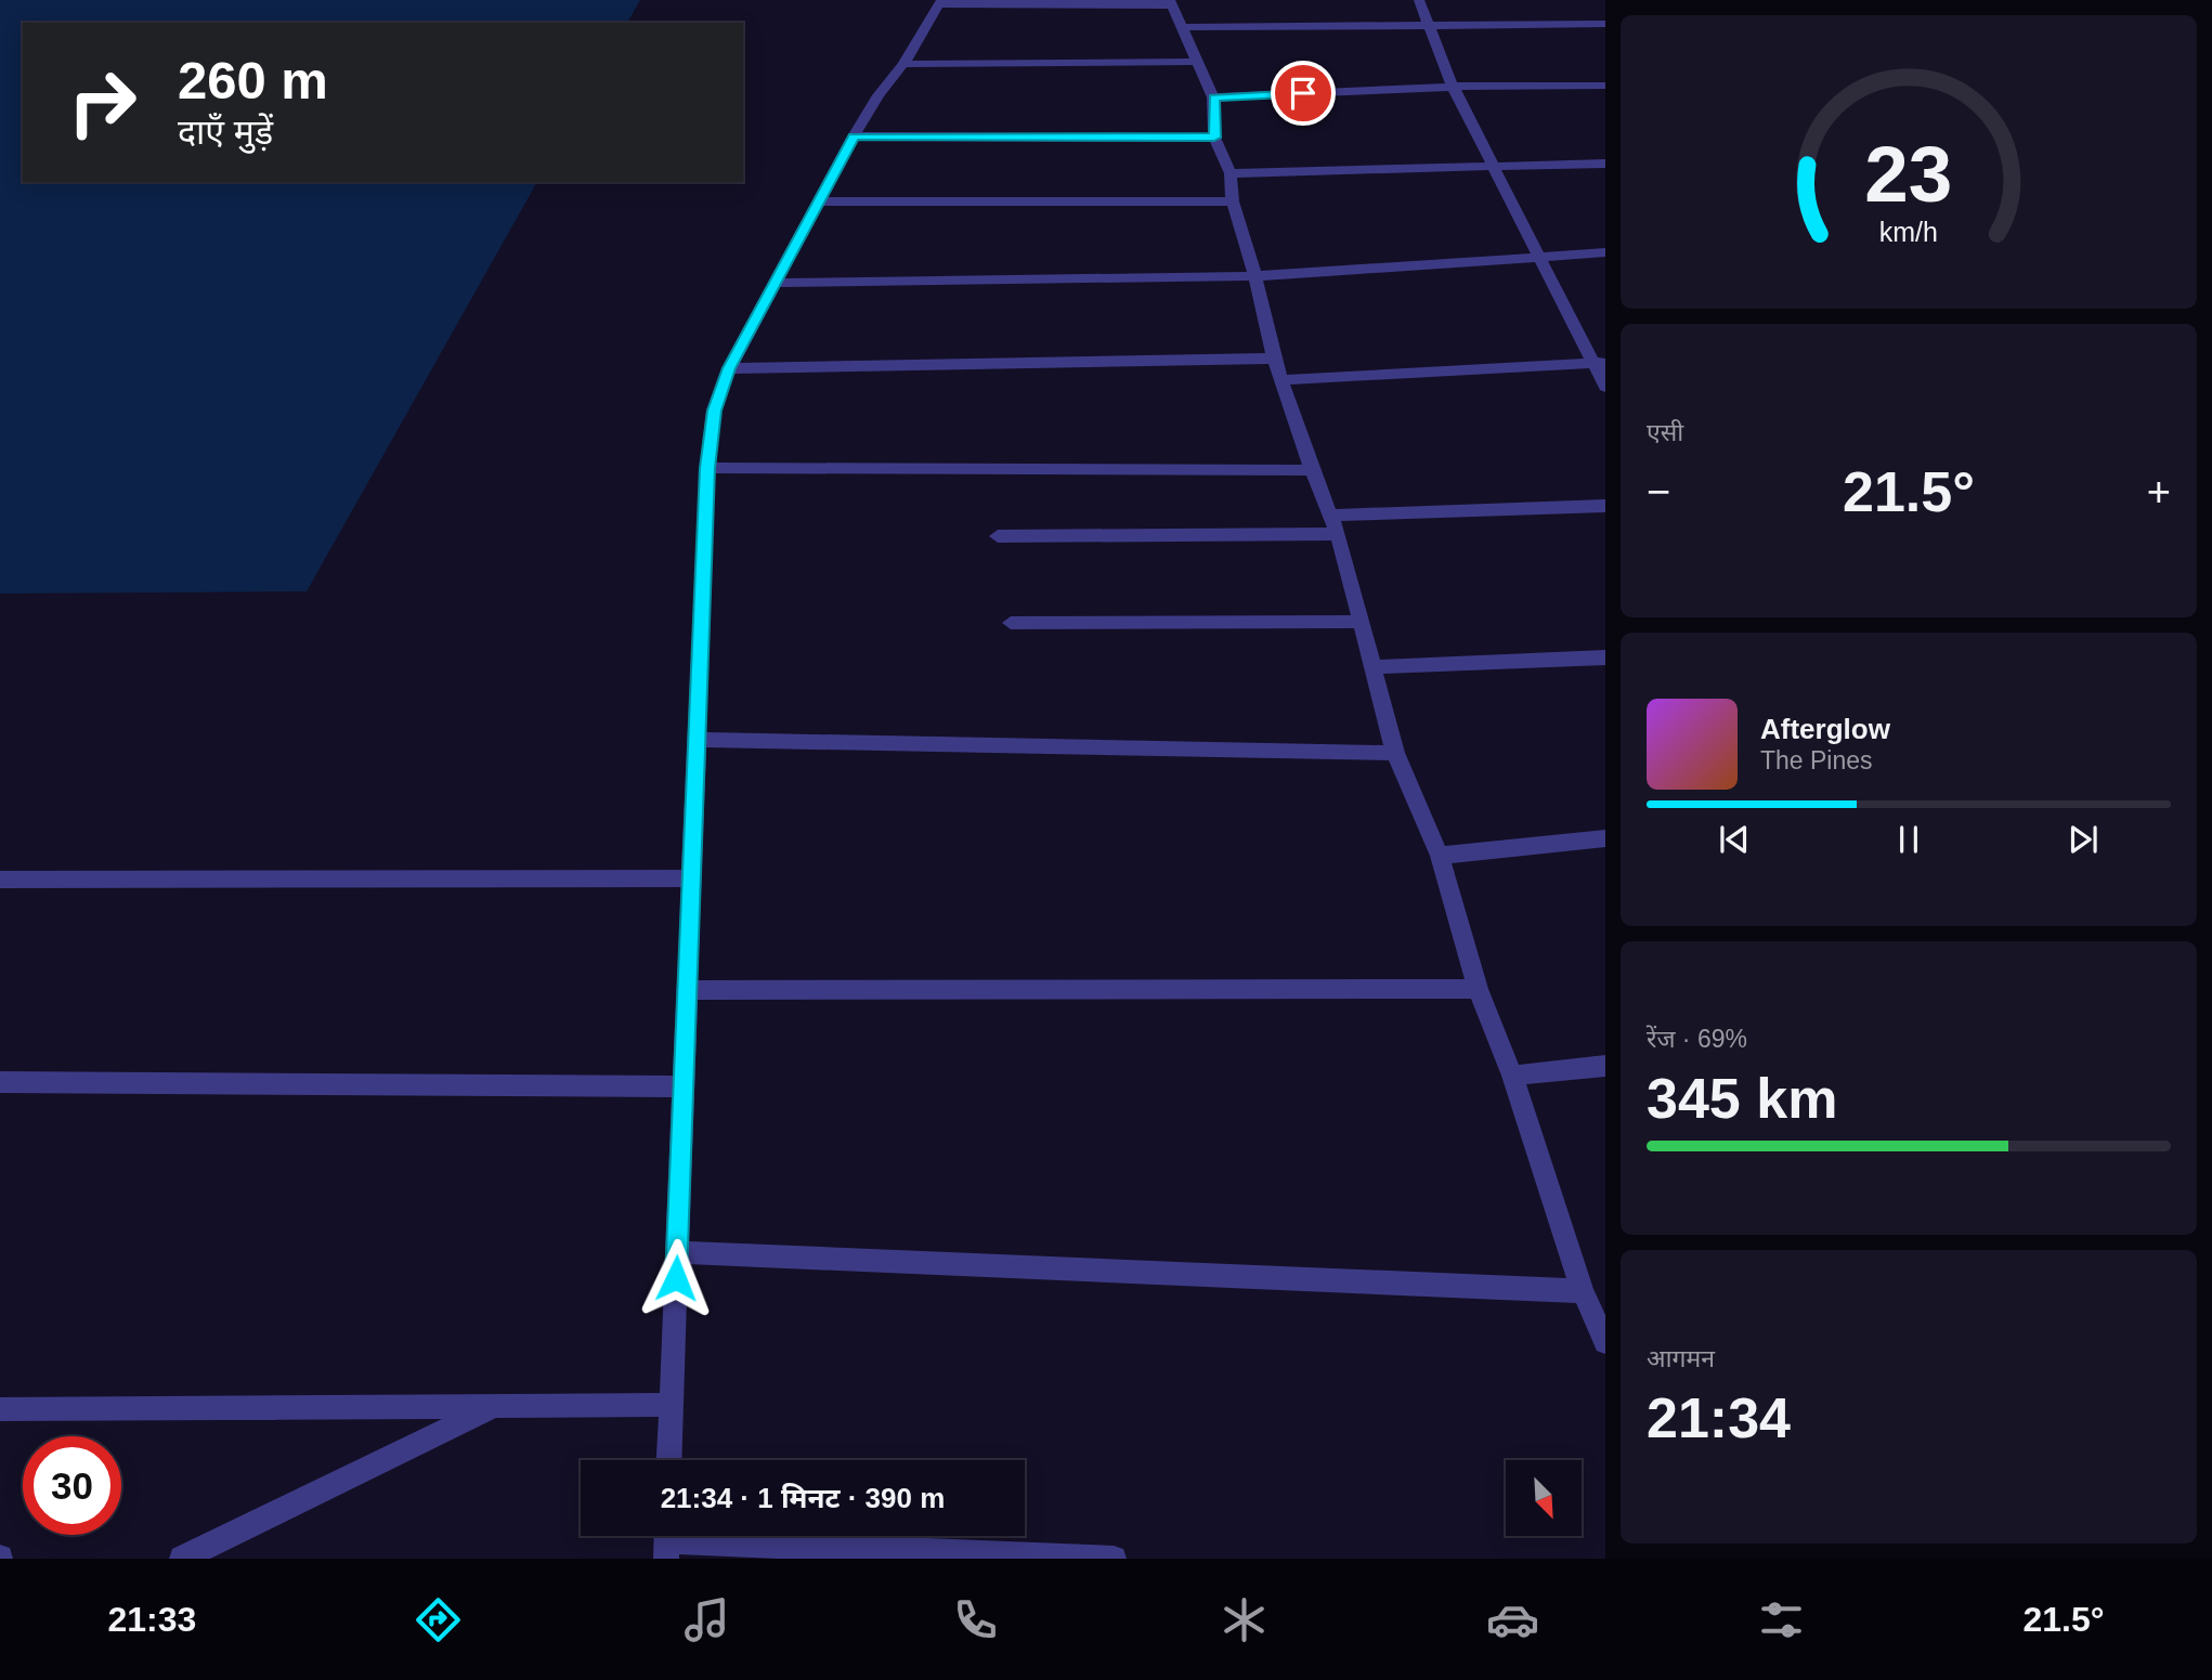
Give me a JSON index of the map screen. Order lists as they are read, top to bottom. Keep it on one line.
{"north":"bottom right","page":{"turn":["260 m","दाएँ मुड़ें"],"tile":["एसी",["रेंज · 69%","345 km"],["आगमन","21:34"]],"heat":["−","21.5°","+"],"song":["Afterglow","The Pines"],"limit":"30","trip":"21:34 · 1 मिनट · 390 m","tabs":["21:33","21.5°"],"gauge":["23","km/h"]}}
